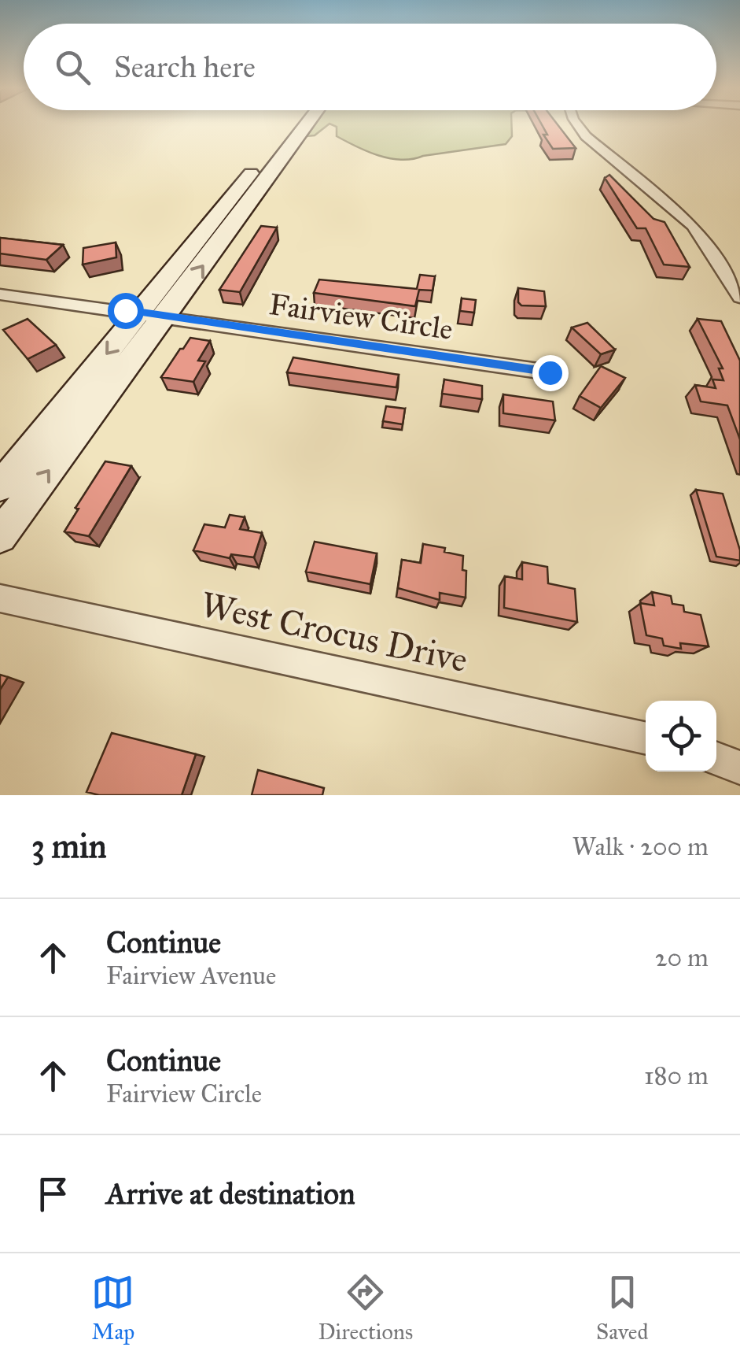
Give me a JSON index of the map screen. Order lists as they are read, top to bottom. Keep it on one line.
{"streets":{"street":["Fairview Circle","West Crocus Drive"]},"page":{"search":"Search here","heading":["3 min","Walk · 200 m"],"list":[["Continue","Fairview Avenue","20 m"],["Continue","Fairview Circle","180 m"],"Arrive at destination"],"nav":["Map","Directions","Saved"]}}
